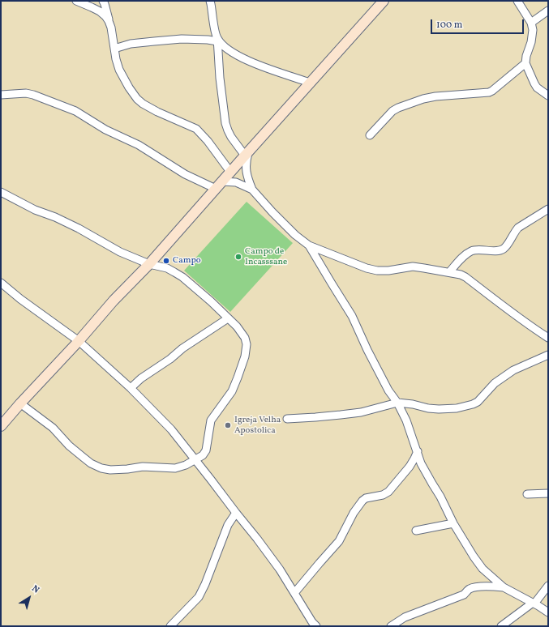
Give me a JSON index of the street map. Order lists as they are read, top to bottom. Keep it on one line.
{"places":["Campo de Incasssane","Campo","Igreja Velha Apostolica"],"scale_bar":"100 m","north":"top right"}
